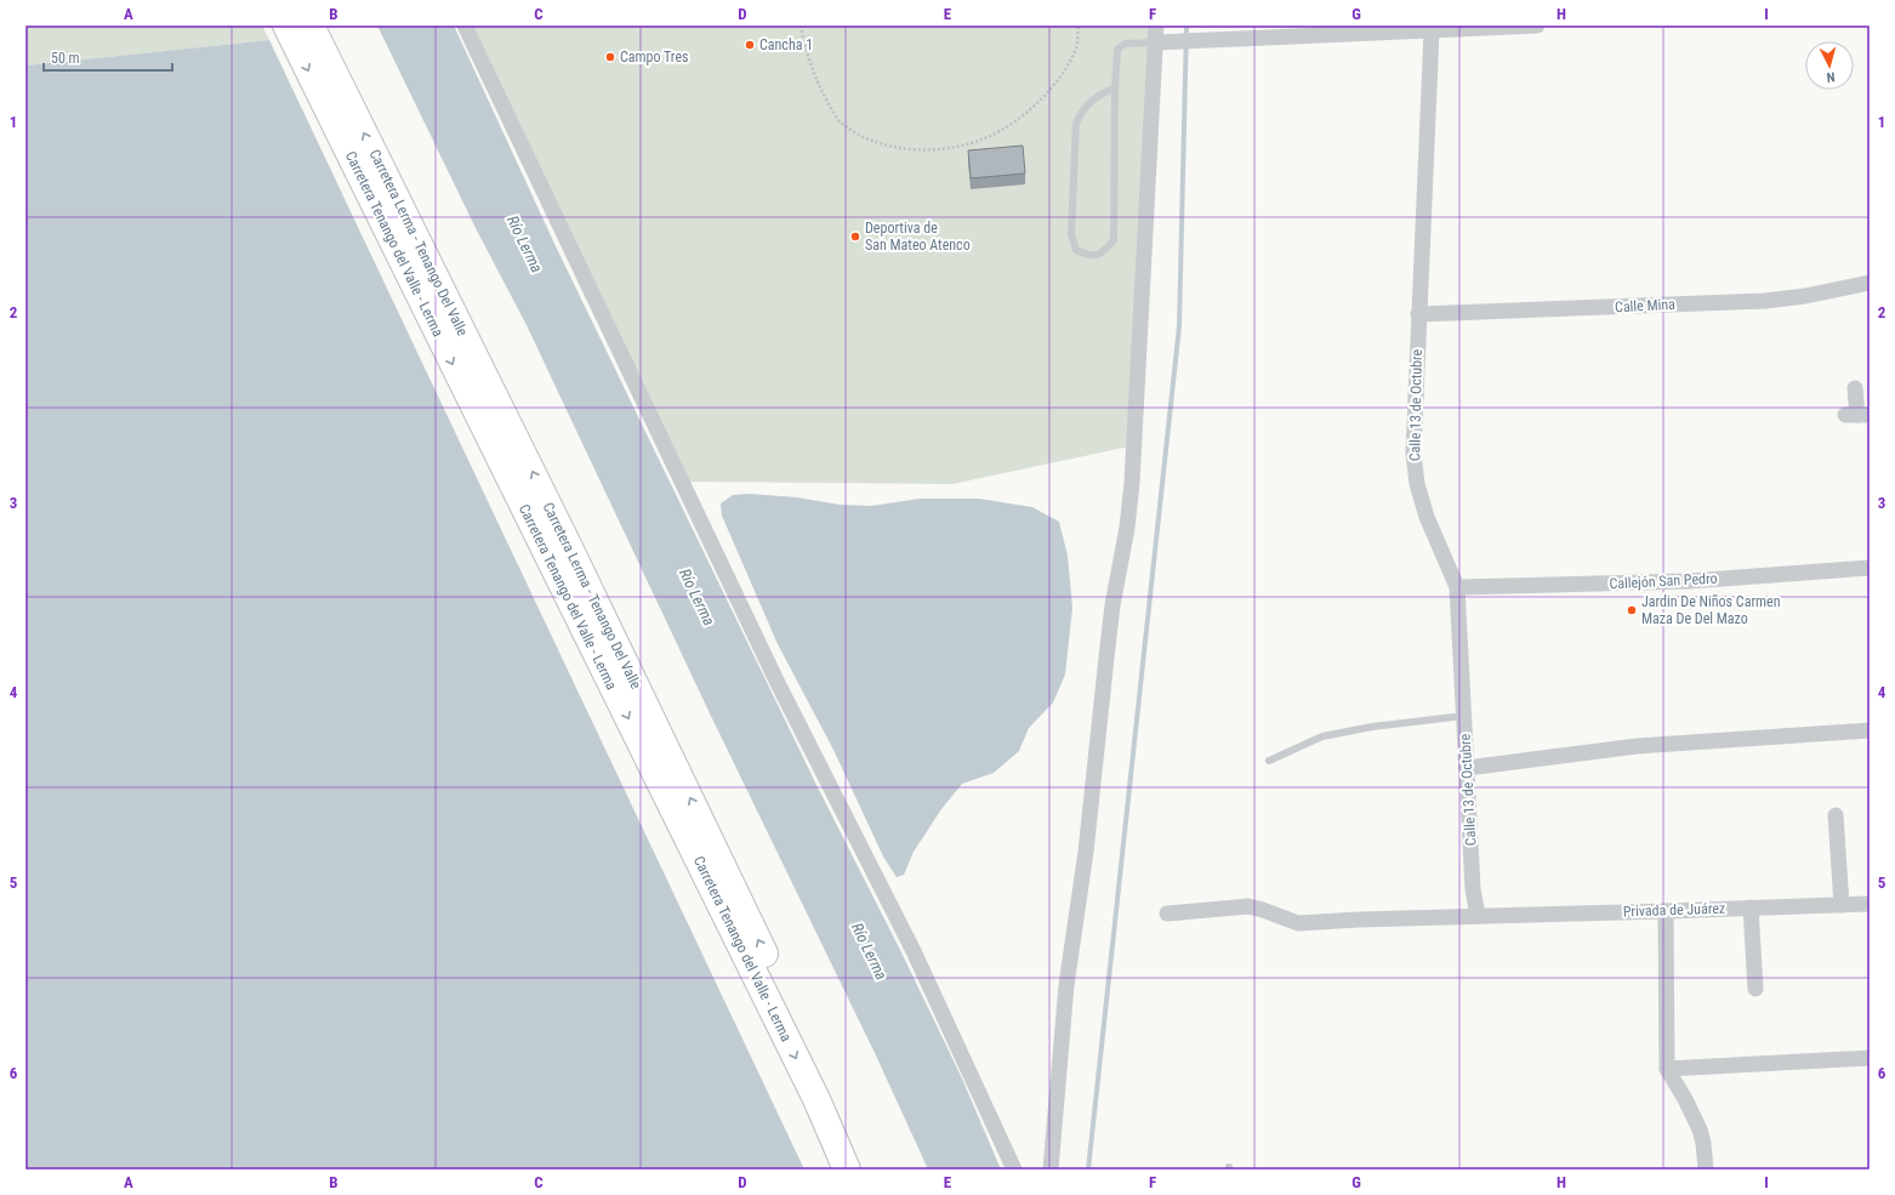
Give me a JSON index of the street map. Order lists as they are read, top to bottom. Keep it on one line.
{"streets":{"highway":["Carretera Lerma - Tenango Del Valle","Carretera Tenango del Valle - Lerma"],"street":["Calle Mina","Calle 13 de Octubre","Callejón San Pedro","Privada de Juárez"]},"crossings":[["Calle Mina","Calle 13 de Octubre"],["Calle 13 de Octubre","Callejón San Pedro"],["Calle 13 de Octubre","Privada de Juárez"]],"one_way":["Carretera Lerma - Tenango Del Valle","Carretera Tenango del Valle - Lerma"],"water":["Río Lerma"],"places":["Cancha 1","Campo Tres","Deportiva de San Mateo Atenco","Jardin De Niños Carmen Maza De Del Mazo"],"scale_bar":"50 m","north":"bottom","grid":{"columns":["A","B","C","D","E","F","G","H","I"],"rows":["1","2","3","4","5","6"]}}
